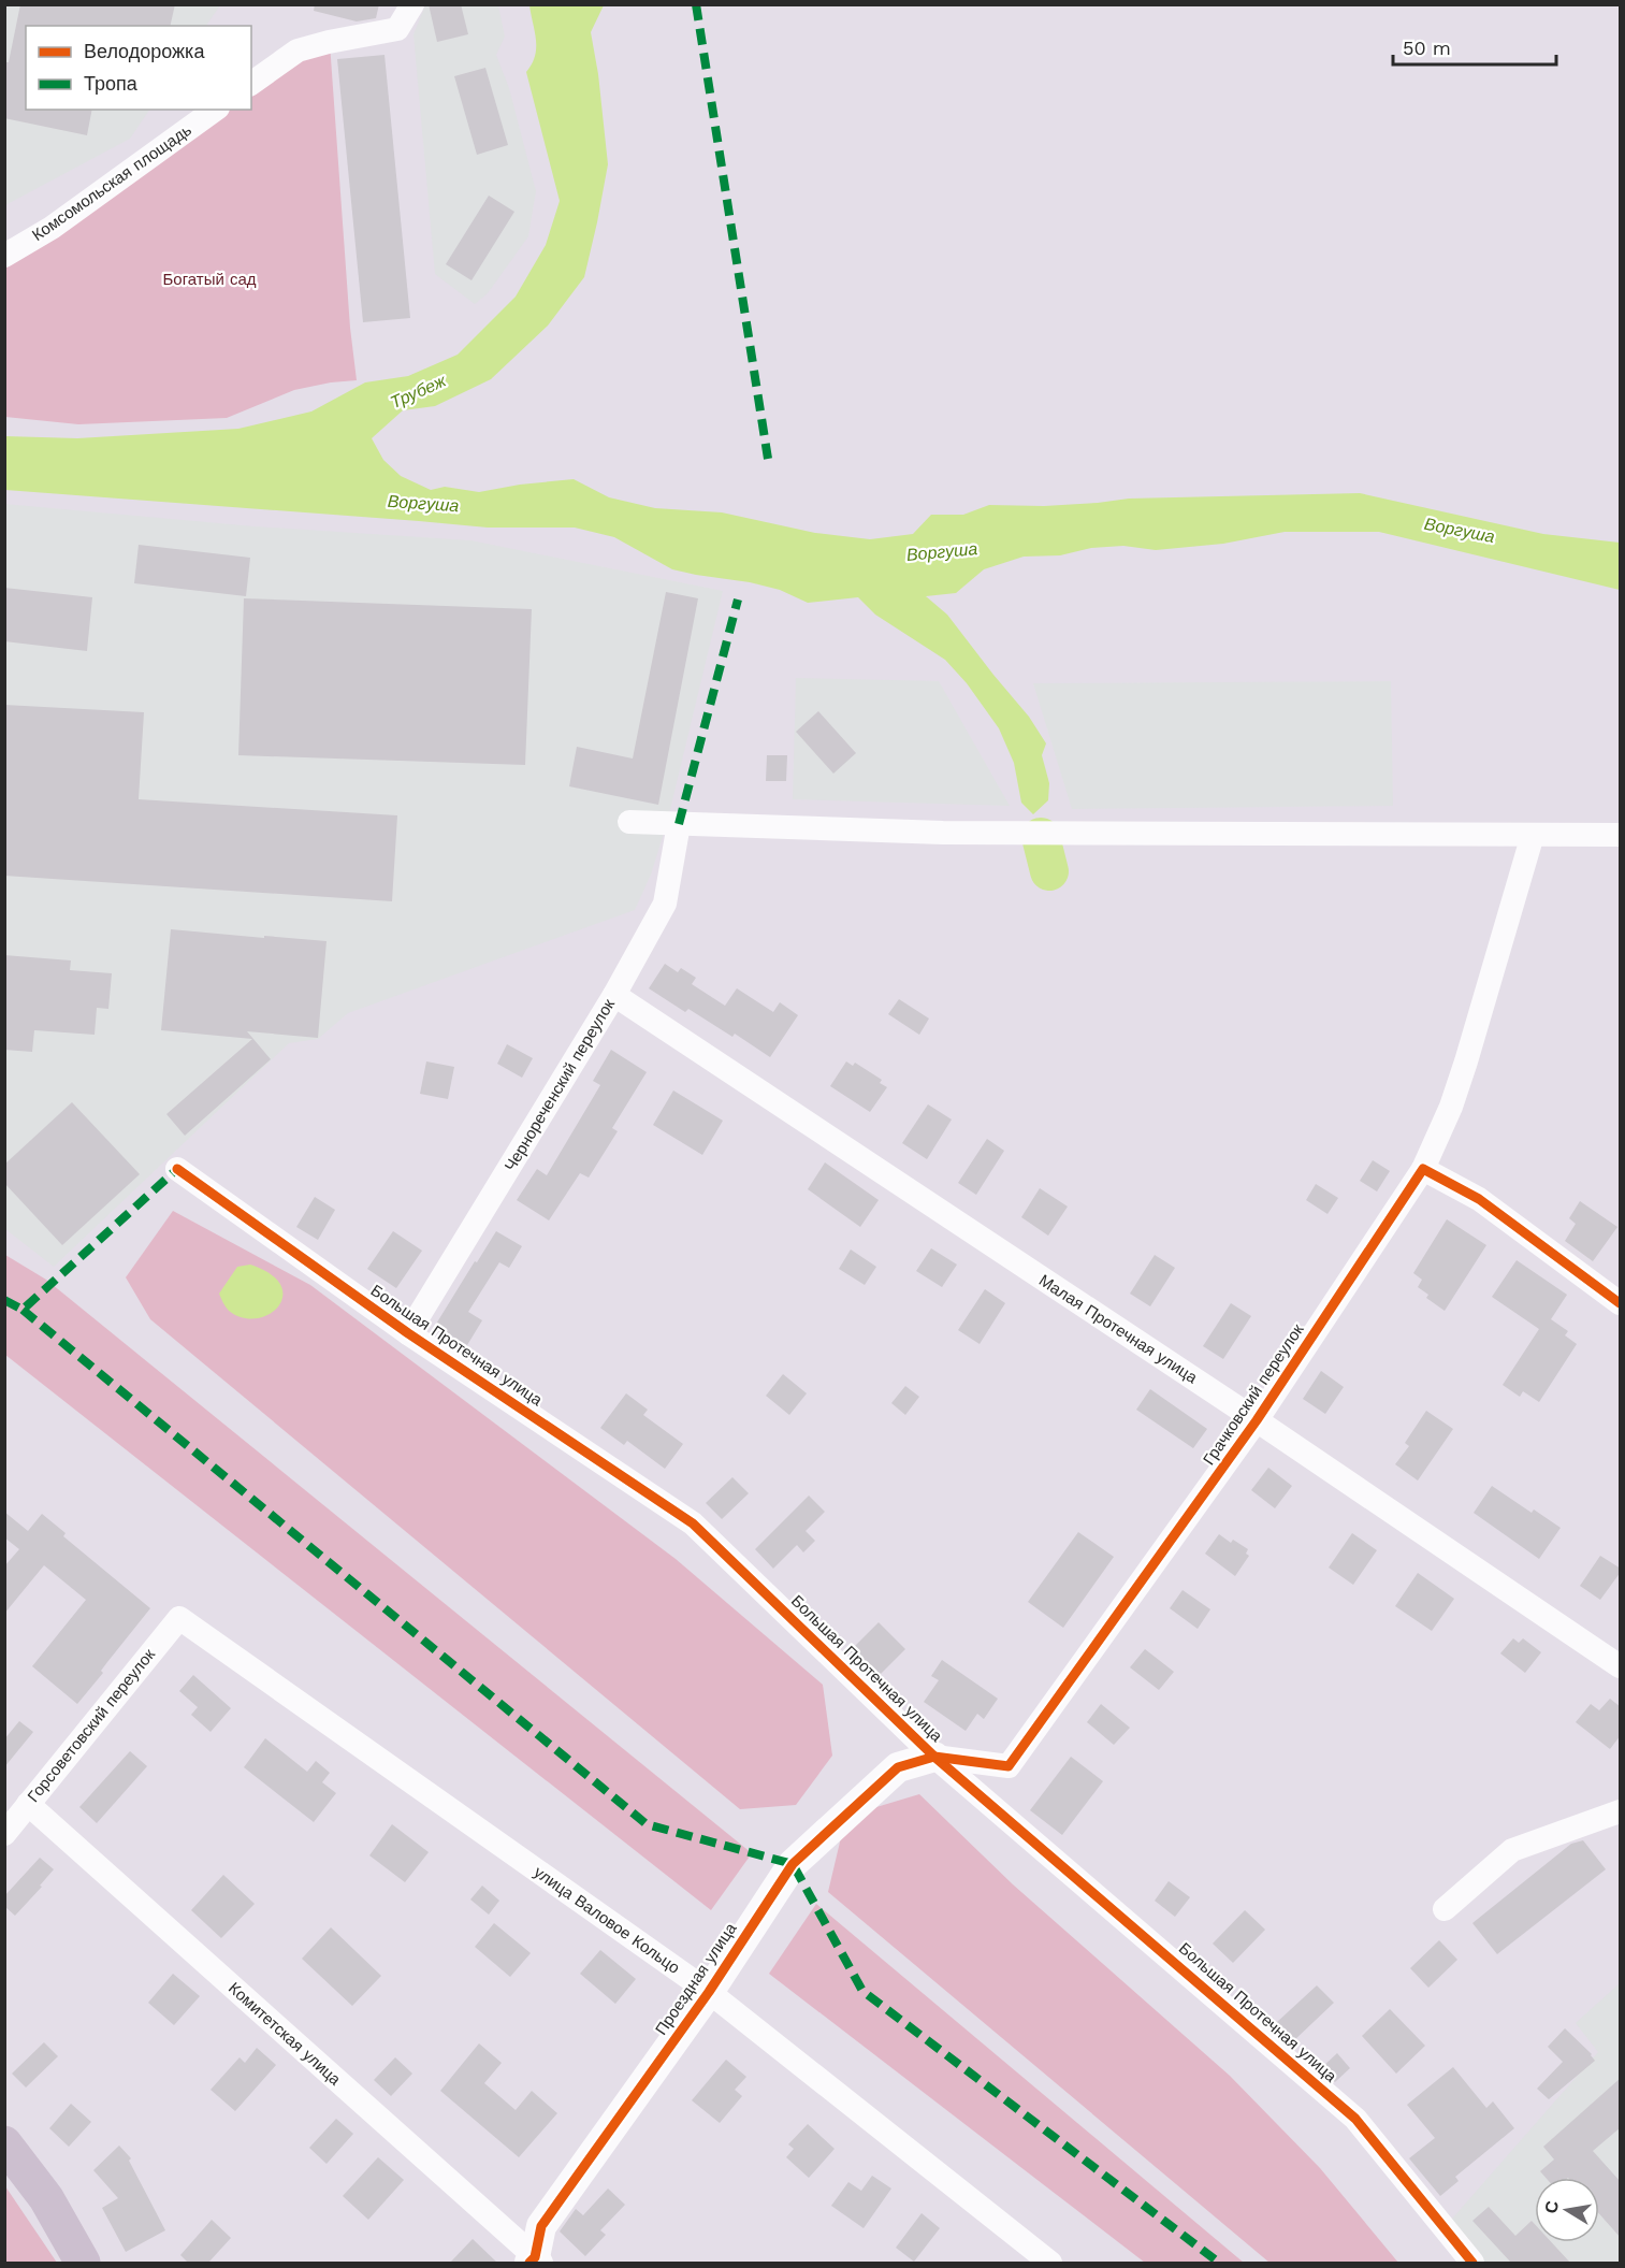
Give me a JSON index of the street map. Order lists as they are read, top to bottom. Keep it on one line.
{"streets":{"street":["Комсомольская площадь","Чернореченский переулок","Малая Протечная улица","Большая Протечная улица","Грачковский переулок","Горсоветовский переулок","улица Валовое Кольцо","Проездная улица","Комитетская улица"]},"crossings":[["Чернореченский переулок","Малая Протечная улица"],["Чернореченский переулок","Большая Протечная улица"],["Малая Протечная улица","Грачковский переулок"],["Большая Протечная улица","Грачковский переулок"],["Большая Протечная улица","Проездная улица"],["Грачковский переулок","Проездная улица"],["Горсоветовский переулок","улица Валовое Кольцо"],["Горсоветовский переулок","Комитетская улица"],["улица Валовое Кольцо","Проездная улица"],["Проездная улица","Комитетская улица"]],"water":["Трубеж","Воргуша"],"parks":["Богатый сад"],"legend":["Велодорожка","Тропа"],"scale_bar":"50 m","north":"left"}
